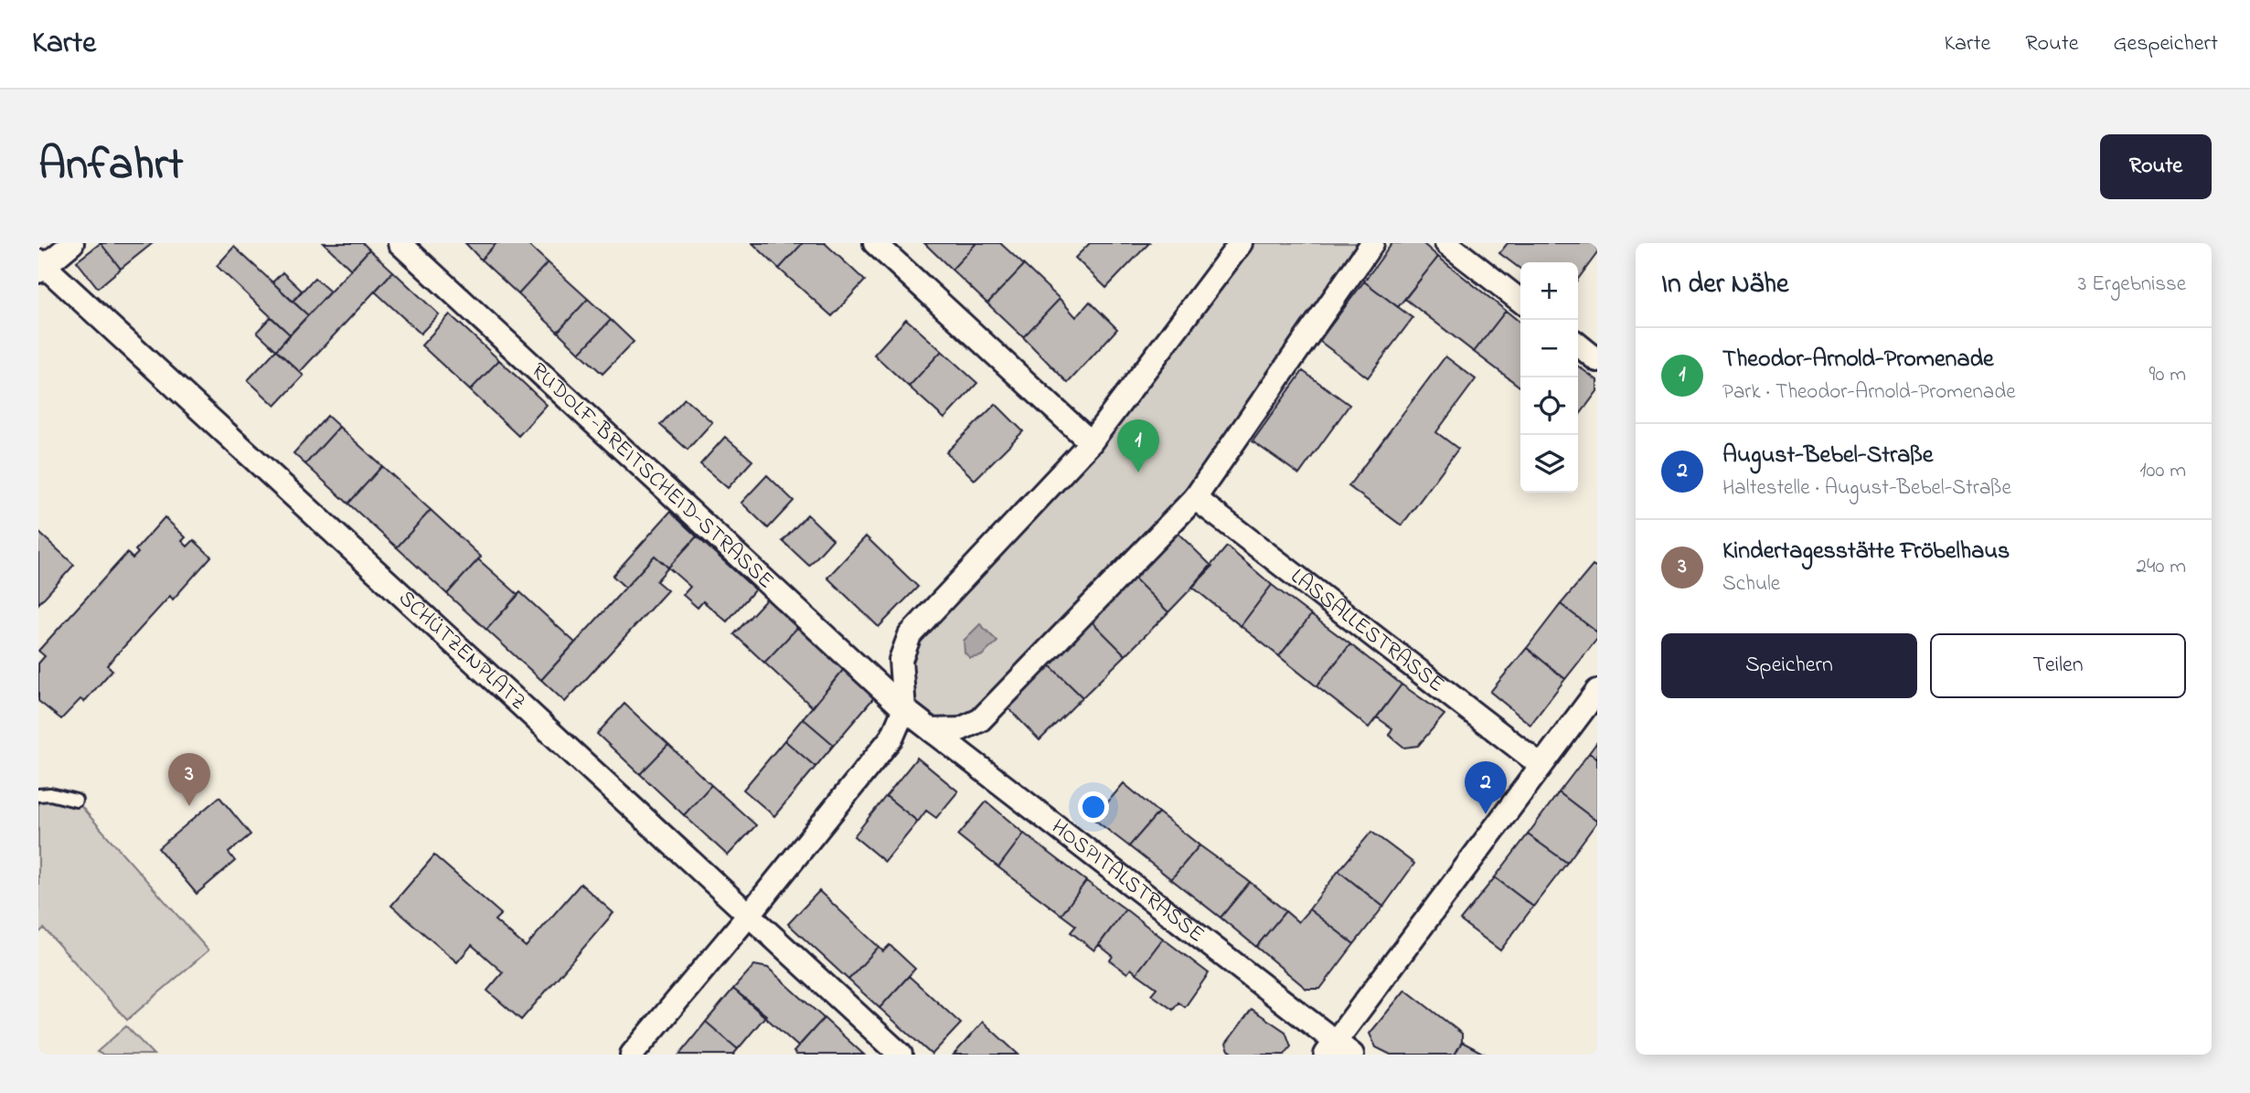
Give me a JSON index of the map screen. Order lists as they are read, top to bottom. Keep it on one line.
{"streets":{"street":["RUDOLF-BREITSCHEID-STRASSE","LASSALLESTRASSE","SCHÜTZENPLATZ","HOSPITALSTRASSE"]},"crossings":[["RUDOLF-BREITSCHEID-STRASSE","HOSPITALSTRASSE"]],"page":{"header":"Karte","nav":["Karte","Route","Gespeichert"],"title":"Anfahrt","buttons":["Route",["Speichern","Teilen"]],"heading":["In der Nähe","3 Ergebnisse"],"map_buttons":["+","−"],"list":[{"mark":"1","name":"Theodor-Arnold-Promenade","note":"Park · Theodor-Arnold-Promenade","value":"90 m"},{"mark":"2","name":"August-Bebel-Straße","note":"Haltestelle · August-Bebel-Straße","value":"100 m"},{"mark":"3","name":"Kindertagesstätte Fröbelhaus","note":"Schule","value":"240 m"}],"pins":["1","3","2"]}}
